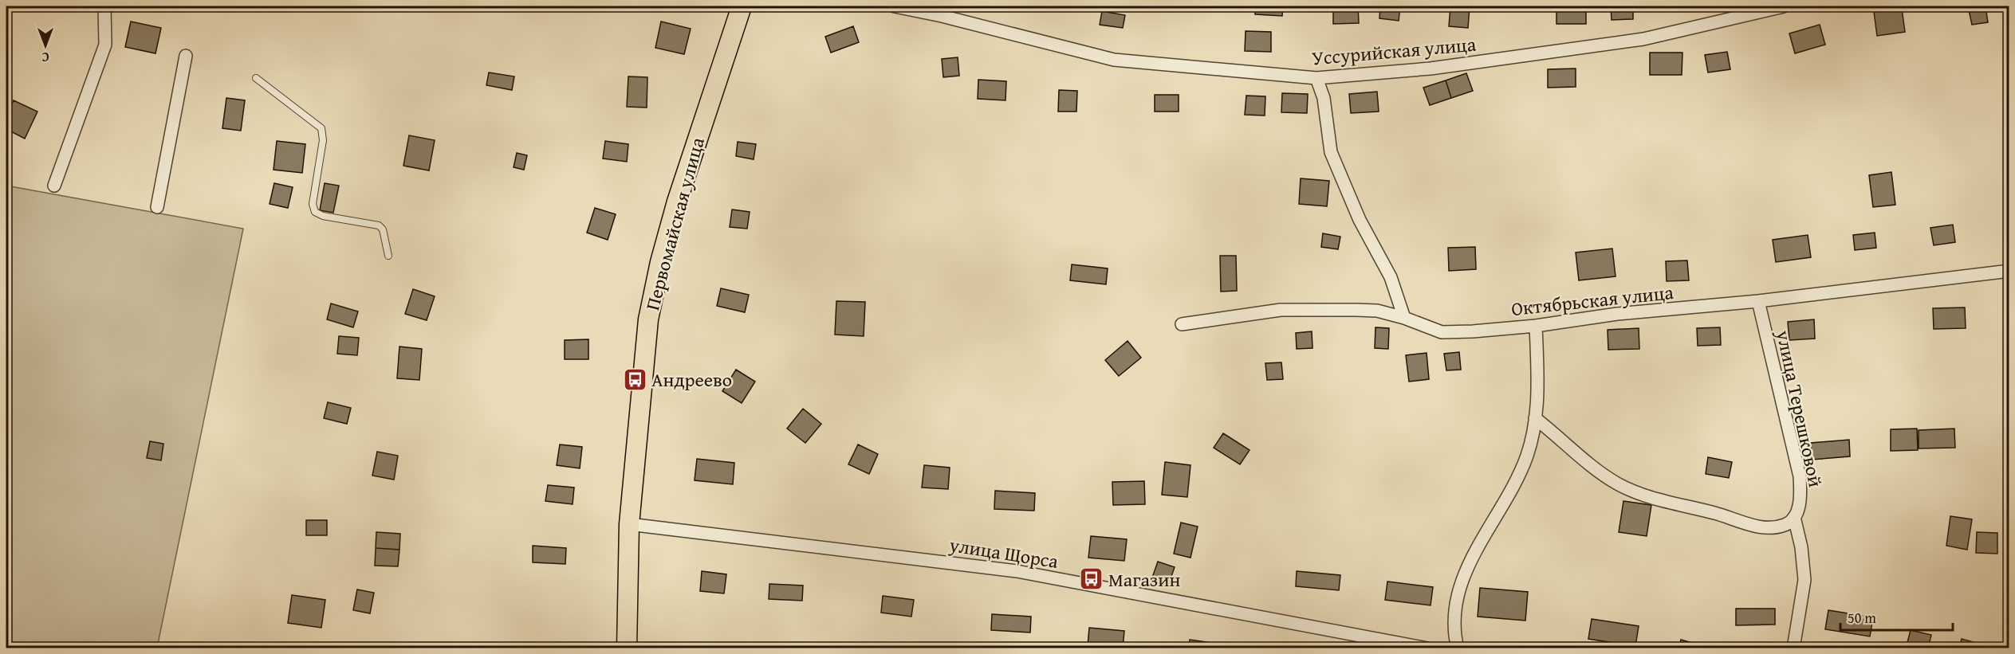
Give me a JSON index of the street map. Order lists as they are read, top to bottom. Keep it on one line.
{"streets":{"main road":["Первомайская улица"],"street":["Уссурийская улица","Октябрьская улица","улица Терешковой","улица Щорса"]},"crossings":[["Первомайская улица","улица Щорса"],["Октябрьская улица","улица Терешковой"]],"places":{"bus stop":["Андреево","Магазин"]},"scale_bar":"50 m","north":"bottom"}
